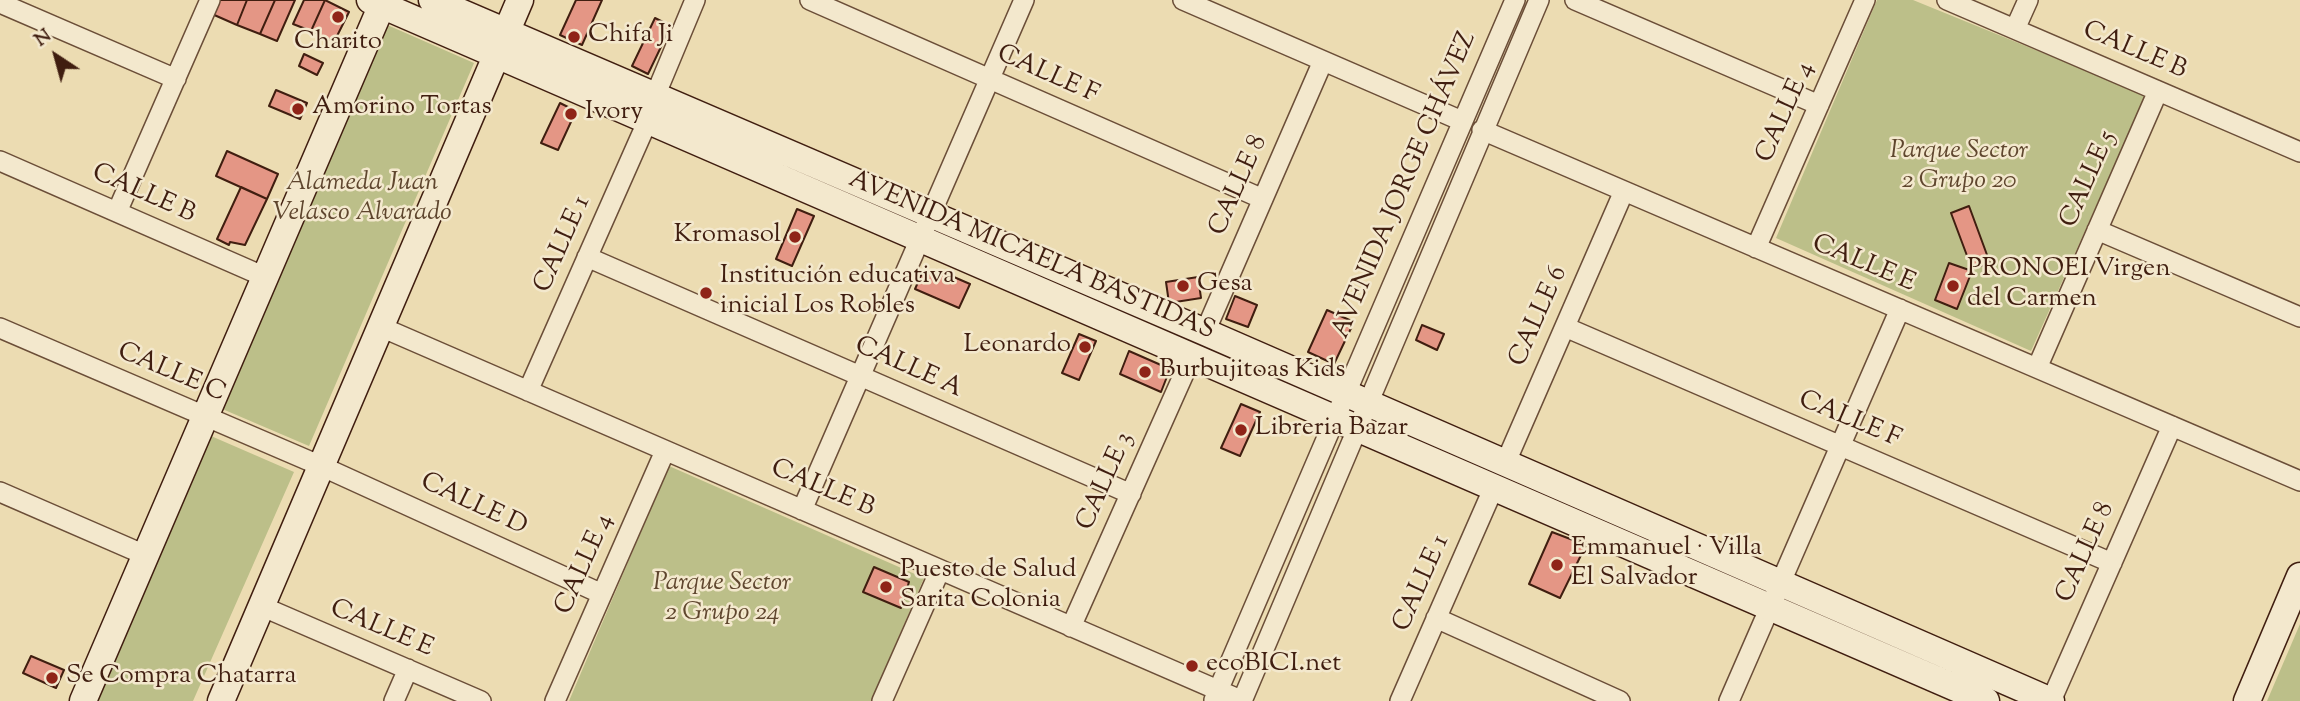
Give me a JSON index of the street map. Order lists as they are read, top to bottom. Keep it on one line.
{"streets":{"street":["CALLE B","CALLE F","CALLE 4","CALLE 5","CALLE 8","AVENIDA JORGE CHÁVEZ","CALLE 1","AVENIDA MICAELA BASTIDAS","CALLE E","CALLE 6","CALLE A","CALLE C","CALLE 3","CALLE D"]},"crossings":[["CALLE B","CALLE 4"],["CALLE B","CALLE 5"],["CALLE B","AVENIDA JORGE CHÁVEZ"],["CALLE B","CALLE 1"],["CALLE B","CALLE 3"],["CALLE F","CALLE 8"],["CALLE F","CALLE 6"],["CALLE 4","CALLE E"],["CALLE 4","CALLE D"],["CALLE 5","CALLE E"],["CALLE 8","AVENIDA MICAELA BASTIDAS"],["CALLE 8","CALLE E"],["AVENIDA JORGE CHÁVEZ","AVENIDA MICAELA BASTIDAS"],["AVENIDA JORGE CHÁVEZ","CALLE E"],["CALLE 1","AVENIDA MICAELA BASTIDAS"],["CALLE 1","CALLE 6"],["CALLE 1","CALLE A"],["AVENIDA MICAELA BASTIDAS","CALLE 6"],["AVENIDA MICAELA BASTIDAS","CALLE 3"],["CALLE E","CALLE 6"],["CALLE A","CALLE 3"],["CALLE C","CALLE D"]],"parks":["Parque Sector 2 Grupo 20","Alameda Juan Velasco Alvarado","Parque Sector 2 Grupo 24"],"places":["Charito","Chifa Ji","Amorino Tortas","Ivory","Kromasol","Gesa","PRONOEI Virgen del Carmen","Institución educativa inicial Los Robles","Leonardo","Burbujitoas Kids","Libreria Bazar","Emmanuel · Villa El Salvador","Puesto de Salud Sarita Colonia","ecoBICI.net","Se Compra Chatarra"],"north":"top left"}
